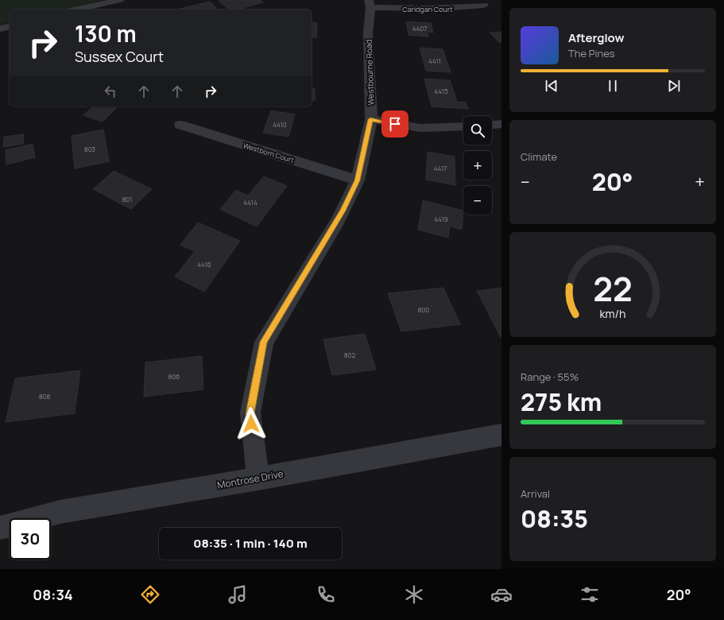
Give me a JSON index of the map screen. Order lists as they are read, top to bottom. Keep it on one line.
{"streets":{"street":["Caridgan Court","Westbourne Road","Westborn Court","Montrose Drive"]},"crossings":[["Caridgan Court","Westbourne Road"],["Westbourne Road","Westborn Court"],["Westbourne Road","Montrose Drive"]],"house_numbers":["4407","4411","4415","4410","803","4417","801","4414","4419","4416","800","802","806","808"],"page":{"turn":["130 m","Sussex Court"],"song":["Afterglow","The Pines"],"map_buttons":["+","−"],"tile":["Climate",["Range · 55%","275 km"],["Arrival","08:35"]],"heat":["−","20°","+"],"limit":"30","trip":"08:35 · 1 min · 140 m","tabs":["08:34","20°"],"gauge":["22","km/h"]}}
